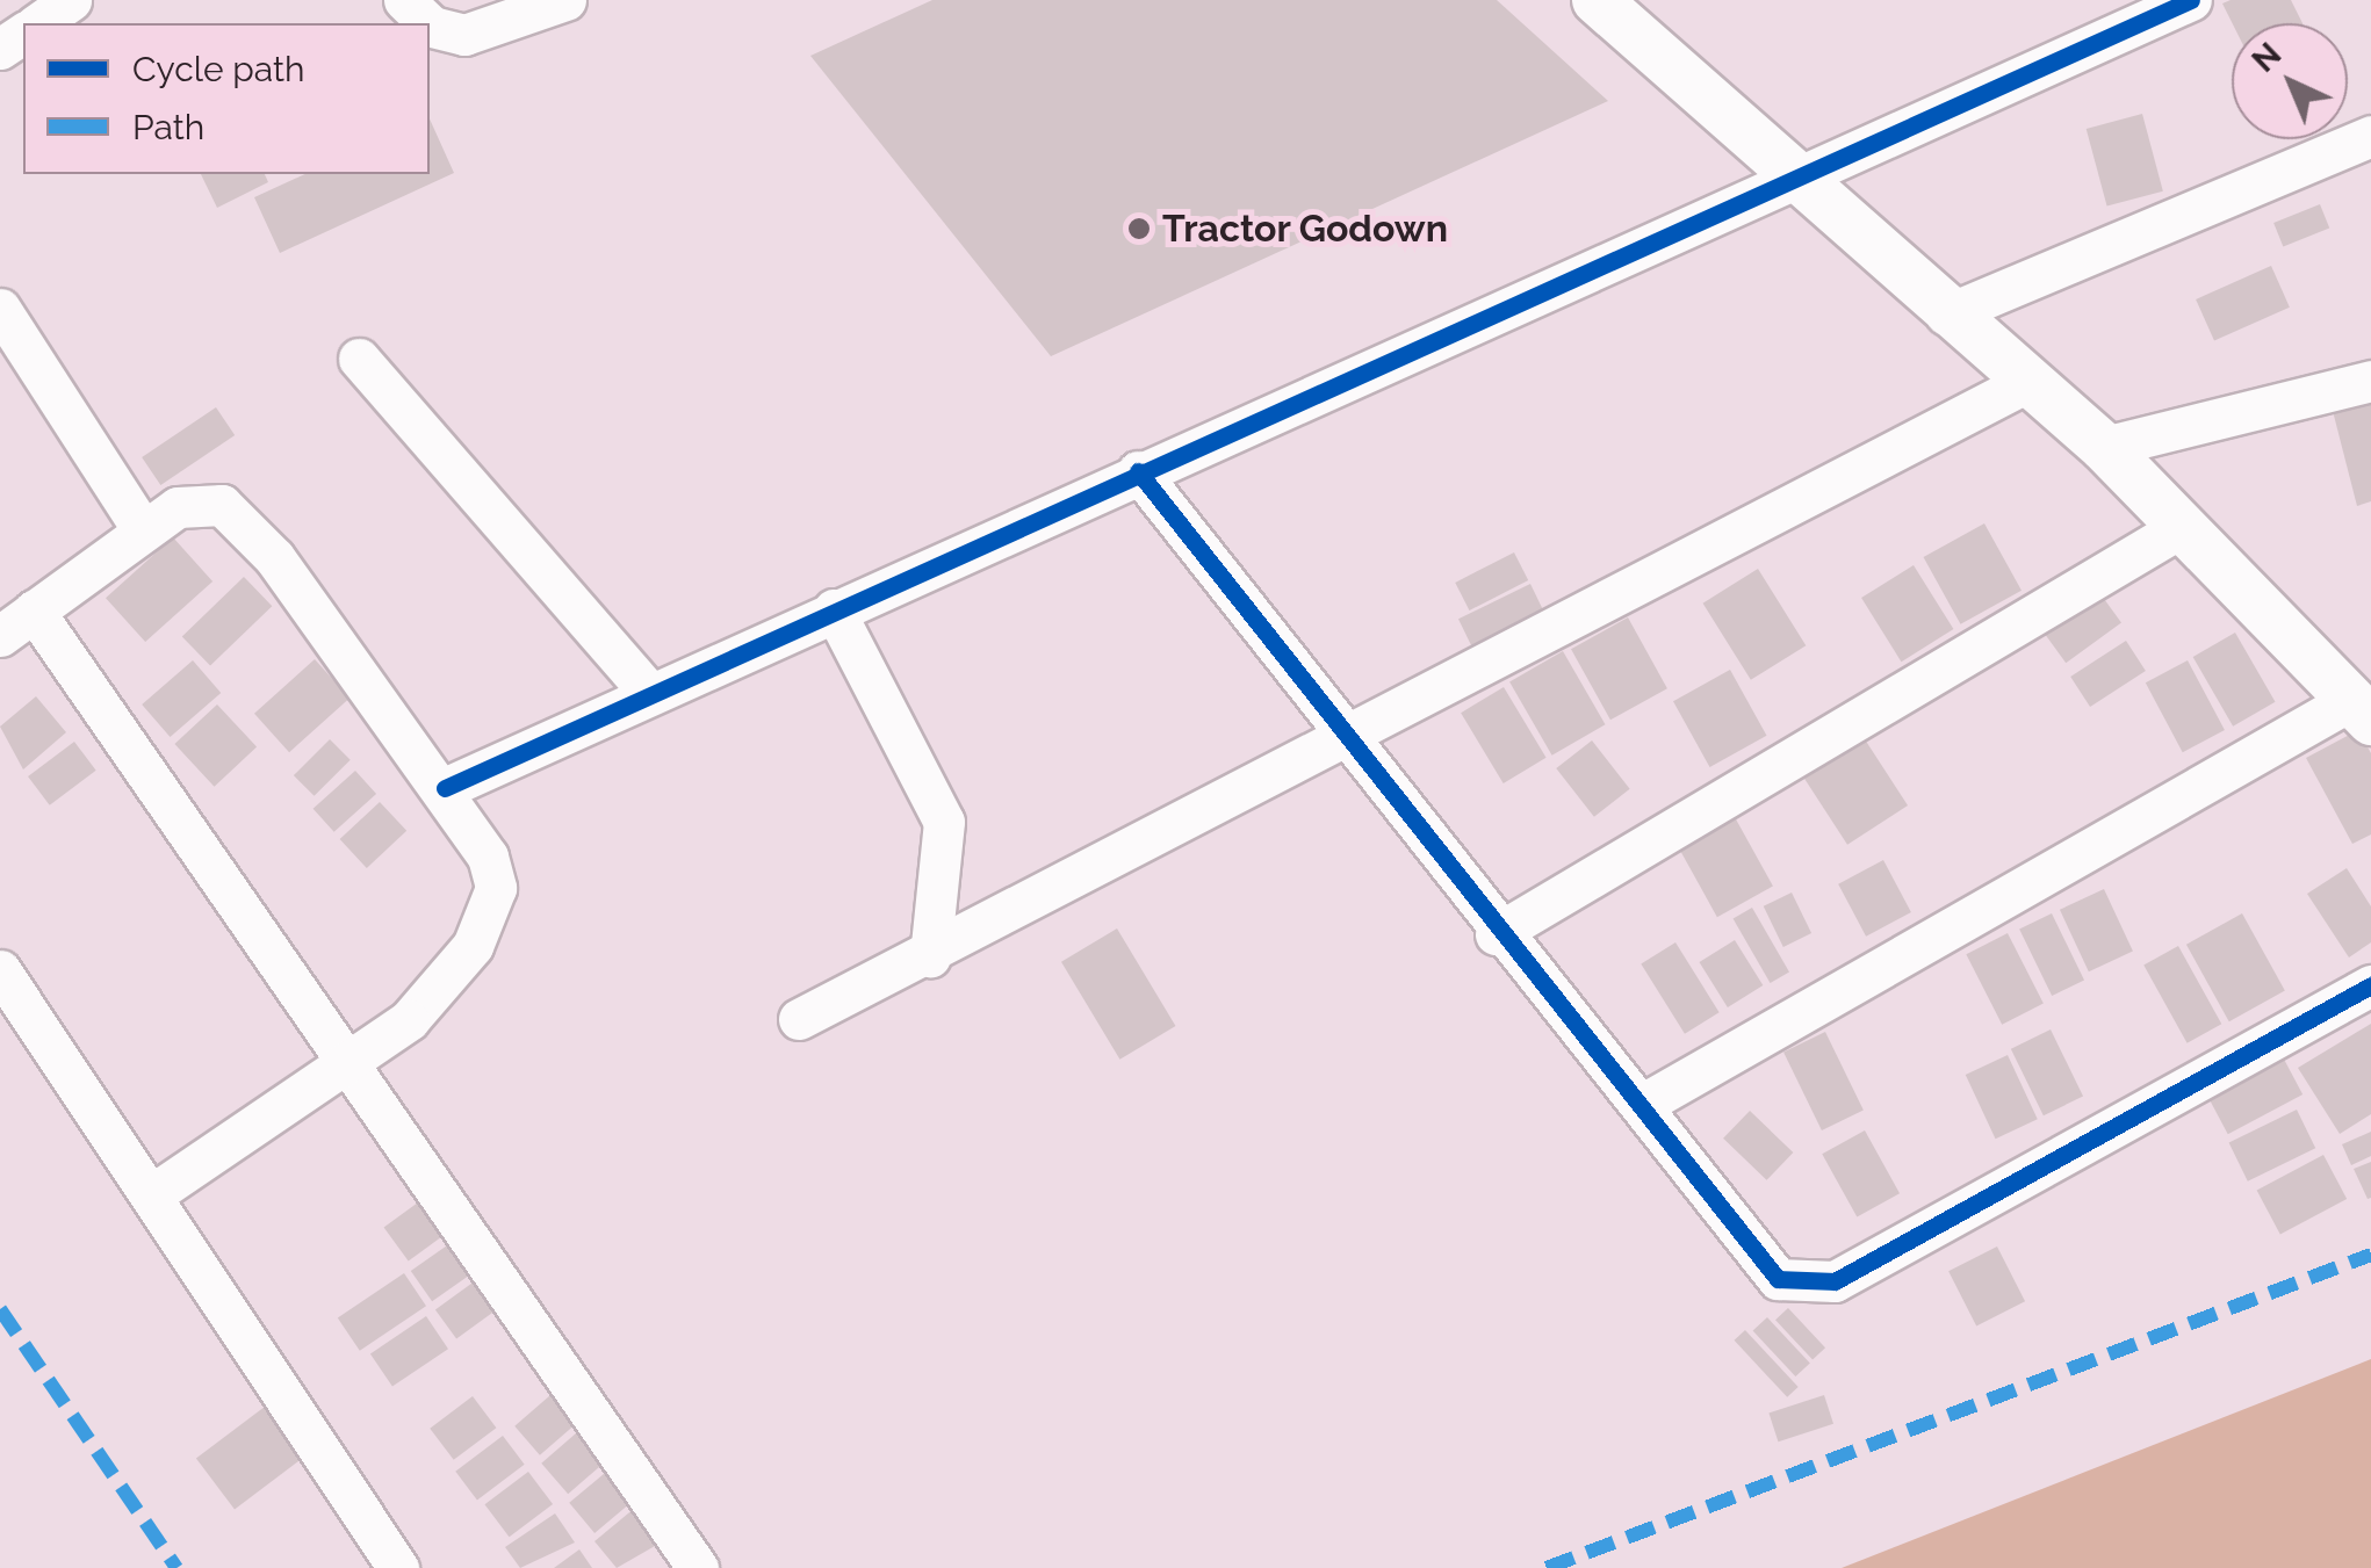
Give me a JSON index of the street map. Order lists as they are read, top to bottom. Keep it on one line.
{"places":["Tractor Godown"],"legend":["Cycle path","Path"],"north":"top left"}
